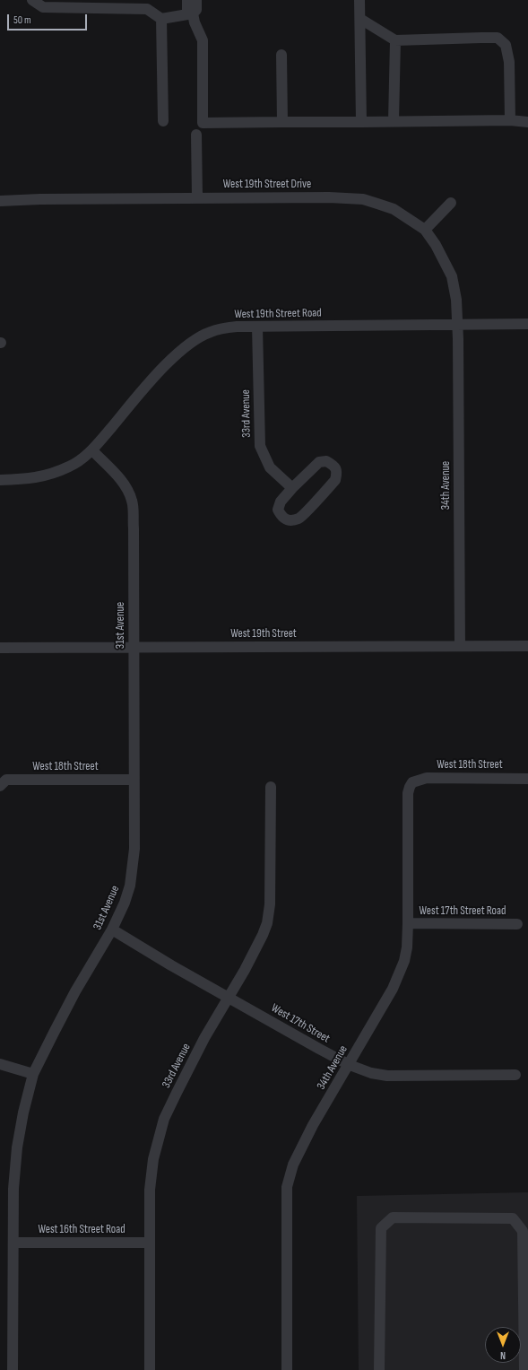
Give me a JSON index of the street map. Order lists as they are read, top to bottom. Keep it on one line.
{"streets":{"street":["West 19th Street Drive","West 19th Street Road","33rd Avenue","34th Avenue","31st Avenue","West 19th Street","West 18th Street","West 17th Street Road","West 17th Street","West 16th Street Road"]},"crossings":[["West 19th Street Drive","West 19th Street Road"],["West 19th Street Drive","34th Avenue"],["West 19th Street Road","33rd Avenue"],["West 19th Street Road","34th Avenue"],["West 19th Street Road","31st Avenue"],["33rd Avenue","West 17th Street"],["33rd Avenue","West 16th Street Road"],["34th Avenue","West 19th Street"],["34th Avenue","West 18th Street"],["34th Avenue","West 17th Street Road"],["34th Avenue","West 17th Street"],["31st Avenue","West 19th Street"],["31st Avenue","West 18th Street"],["31st Avenue","West 17th Street"],["31st Avenue","West 16th Street Road"]],"scale_bar":"50 m","north":"bottom"}
